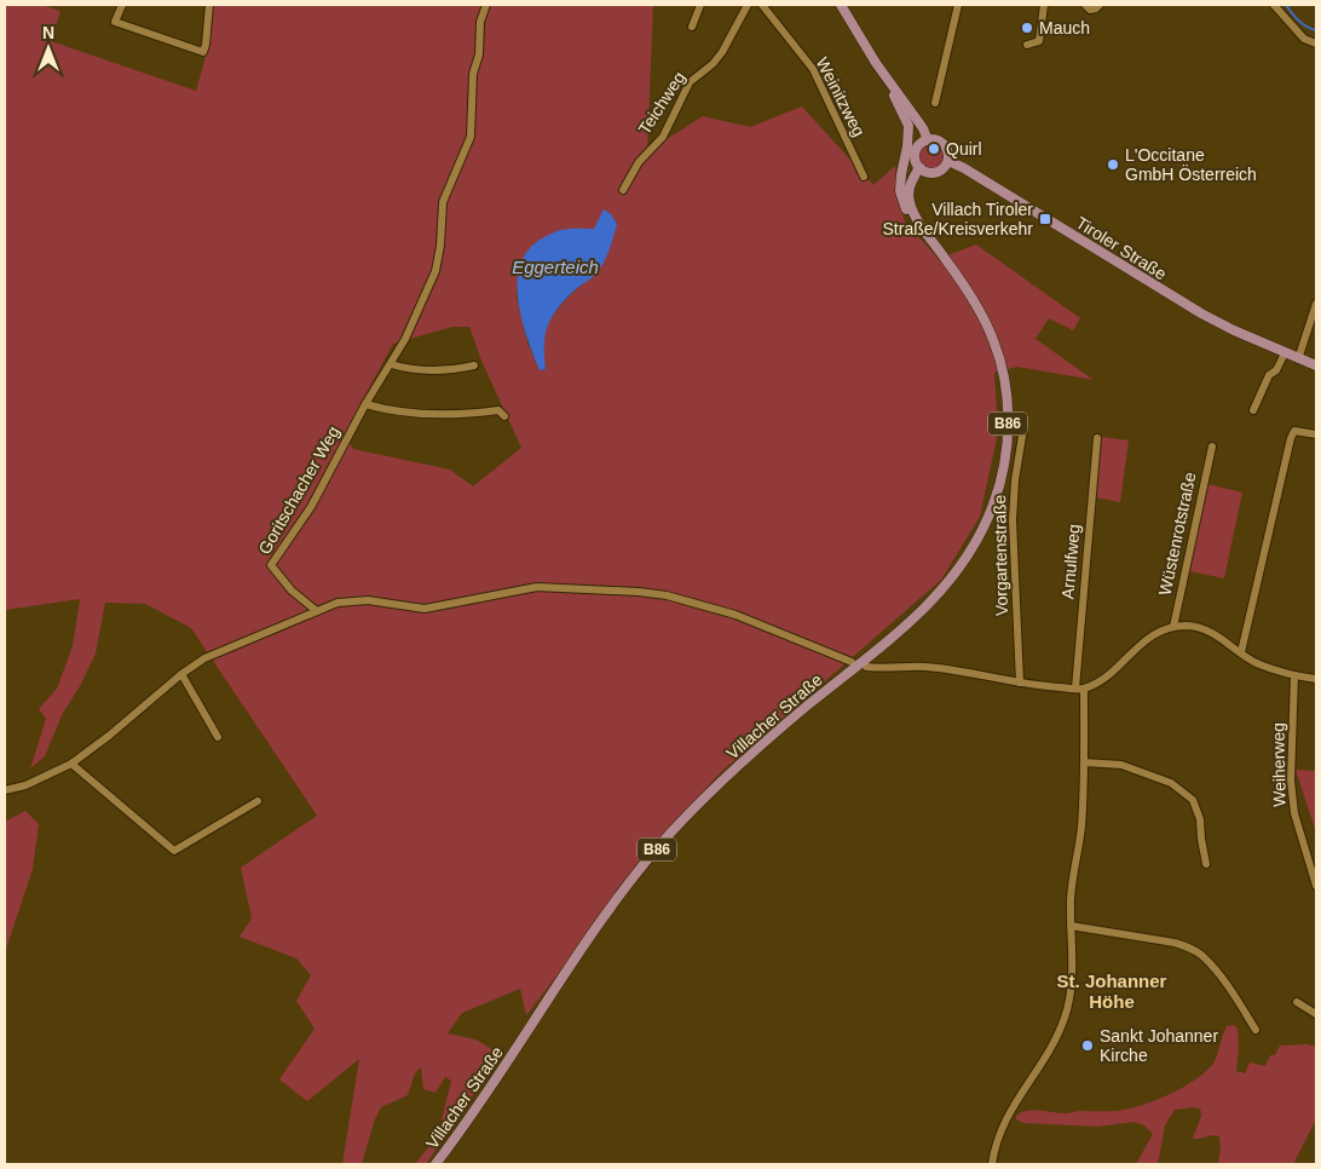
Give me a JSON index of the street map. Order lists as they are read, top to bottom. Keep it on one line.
{"streets":{"main road":["Tiroler Straße","B86","Villacher Straße"],"street":["Weinitzweg","Teichweg","Goritschacher Weg","Wüstenrotstraße","Vorgartenstraße","Arnulfweg","Weiherweg"]},"crossings":[["Tiroler Straße","B86"],["B86","Villacher Straße"]],"districts":["St. Johanner Höhe"],"water":["Eggerteich"],"places":{"other":["Mauch","Quirl","L'Occitane GmbH Österreich","Sankt Johanner Kirche"],"transit":["Villach Tiroler Straße/Kreisverkehr"]},"north":"top"}
